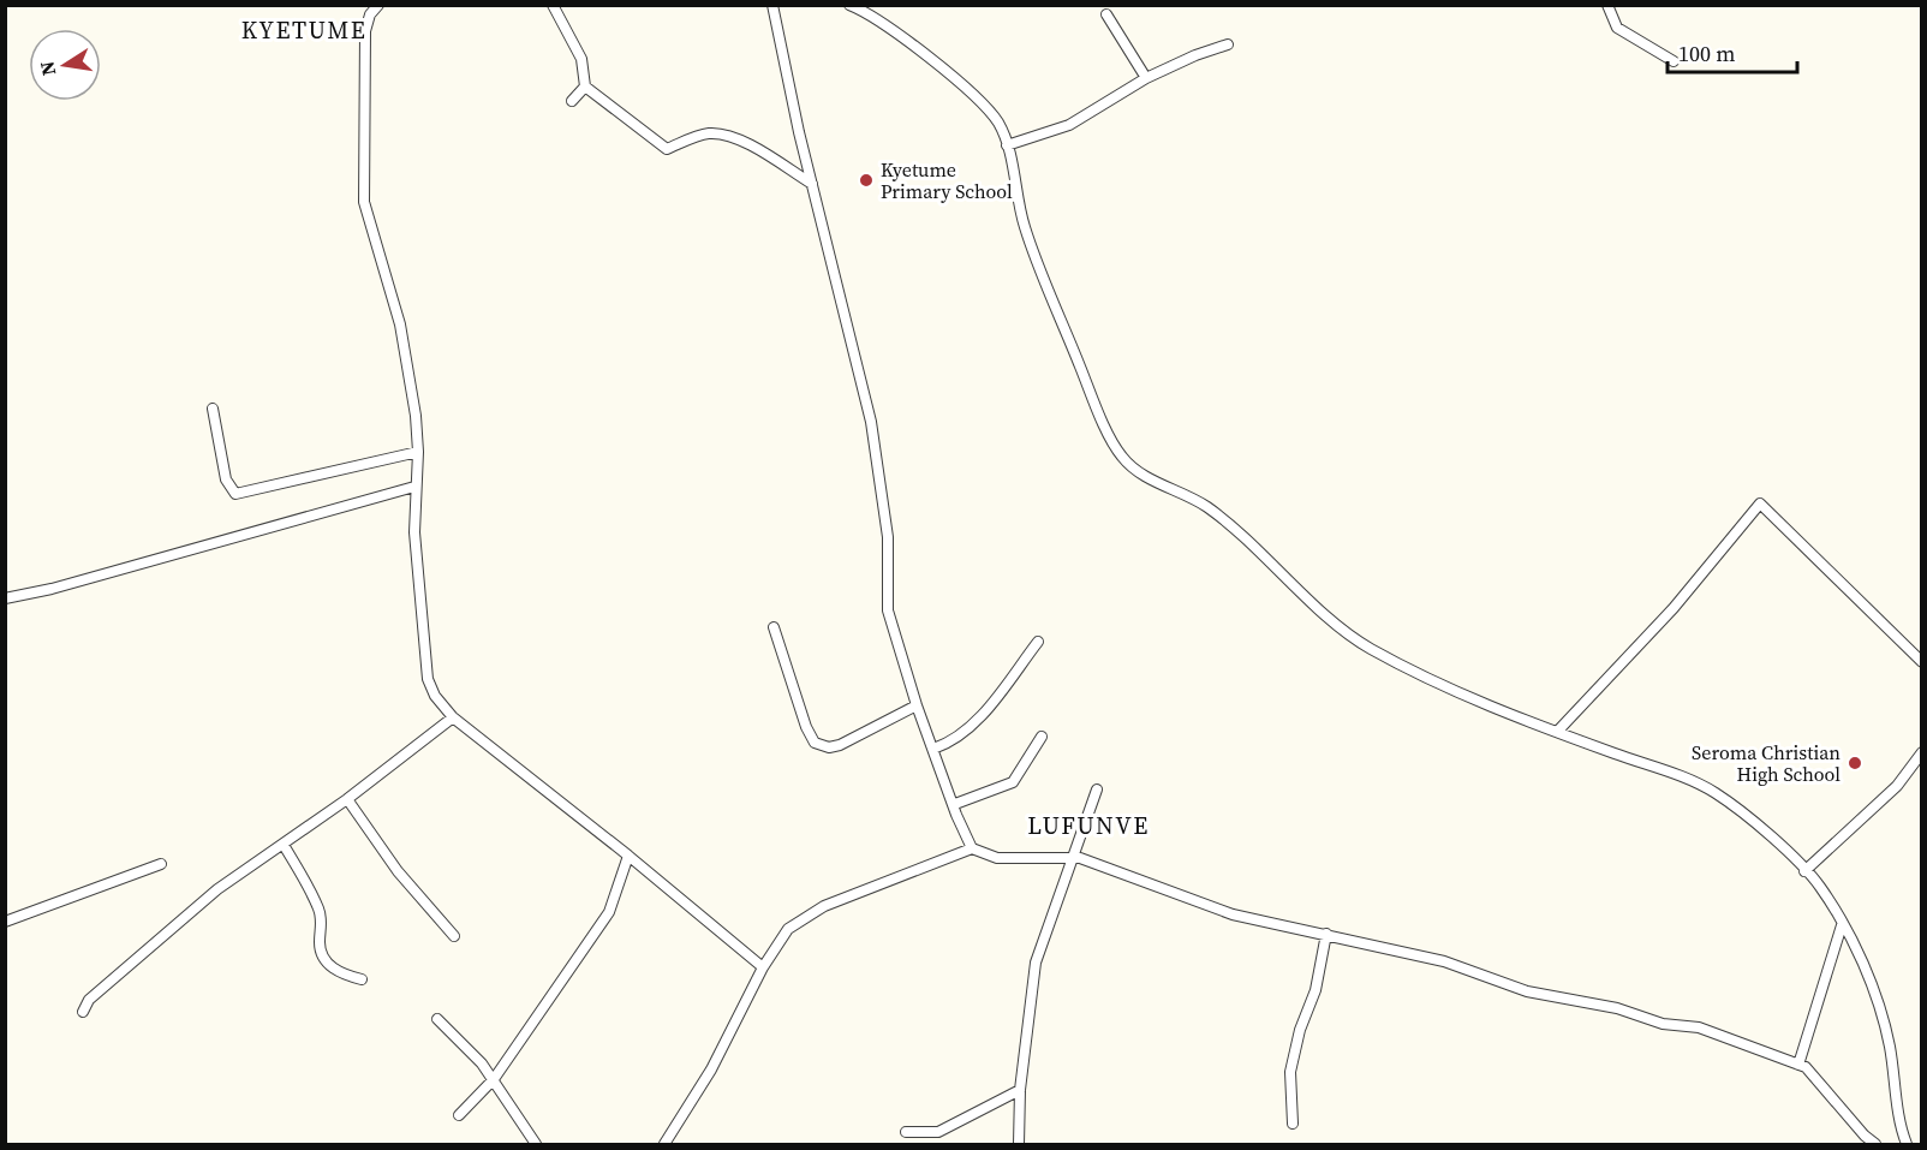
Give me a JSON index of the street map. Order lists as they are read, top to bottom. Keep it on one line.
{"districts":["KYETUME","LUFUNVE"],"places":["Kyetume Primary School","Seroma Christian High School"],"scale_bar":"100 m","north":"left"}
